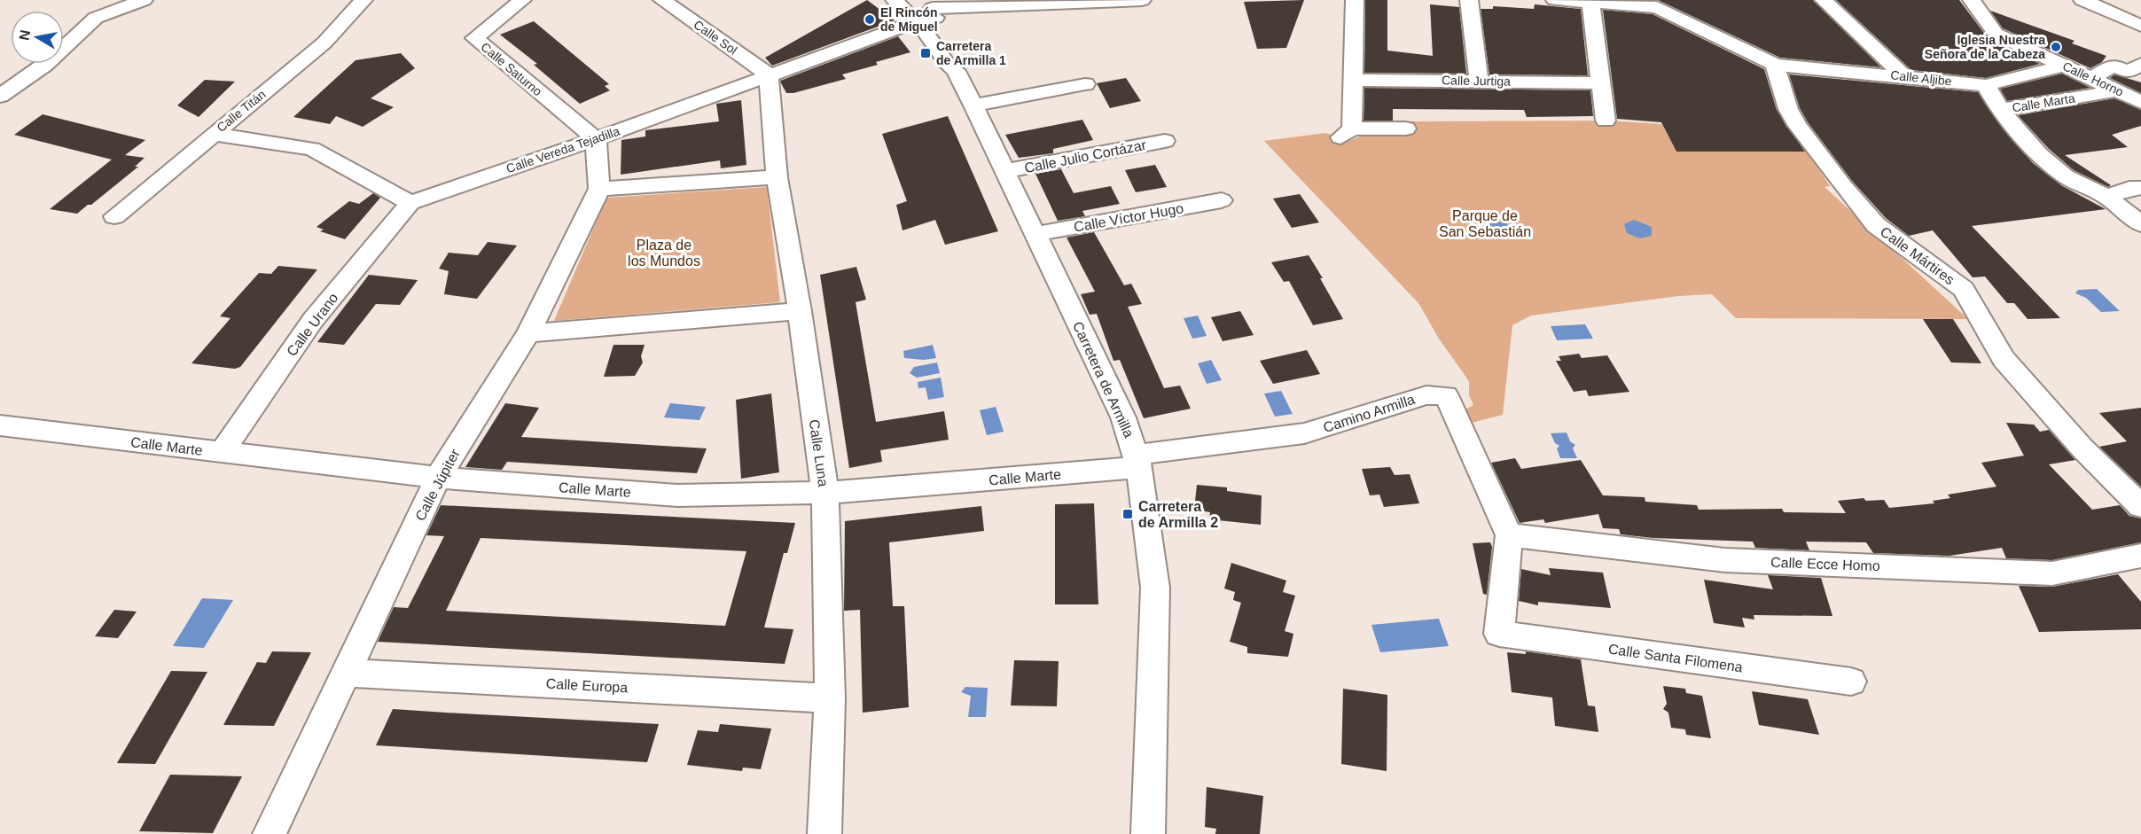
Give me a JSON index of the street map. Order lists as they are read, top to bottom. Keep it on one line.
{"streets":{"street":["Calle Sol","Calle Saturno","Calle Aljibe","Calle Horno","Calle Jurtiga","Calle Marta","Calle Titán","Calle Vereda Tejadilla","Calle Julio Cortázar","Calle Víctor Hugo","Calle Mártires","Calle Urano","Carretera de Armilla","Camino Armilla","Calle Marte","Calle Luna","Calle Júpiter","Calle Ecce Homo","Calle Santa Filomena","Calle Europa"]},"crossings":[["Calle Sol","Calle Vereda Tejadilla"],["Calle Sol","Calle Luna"],["Calle Saturno","Calle Vereda Tejadilla"],["Calle Aljibe","Calle Horno"],["Calle Aljibe","Calle Mártires"],["Calle Horno","Calle Marta"],["Calle Vereda Tejadilla","Calle Urano"],["Calle Vereda Tejadilla","Carretera de Armilla"],["Calle Vereda Tejadilla","Calle Luna"],["Calle Julio Cortázar","Carretera de Armilla"],["Calle Víctor Hugo","Carretera de Armilla"],["Calle Urano","Calle Marte"],["Carretera de Armilla","Camino Armilla"],["Carretera de Armilla","Calle Marte"],["Camino Armilla","Calle Marte"],["Camino Armilla","Calle Ecce Homo"],["Camino Armilla","Calle Santa Filomena"],["Calle Marte","Calle Luna"],["Calle Marte","Calle Júpiter"],["Calle Luna","Calle Europa"],["Calle Júpiter","Calle Europa"],["Calle Ecce Homo","Calle Santa Filomena"]],"parks":["Parque de San Sebastián","Plaza de los Mundos"],"places":{"other":["El Rincón de Miguel","Iglesia Nuestra Señora de la Cabeza"],"transit":["Carretera de Armilla 1","Carretera de Armilla 2"]},"north":"left"}
